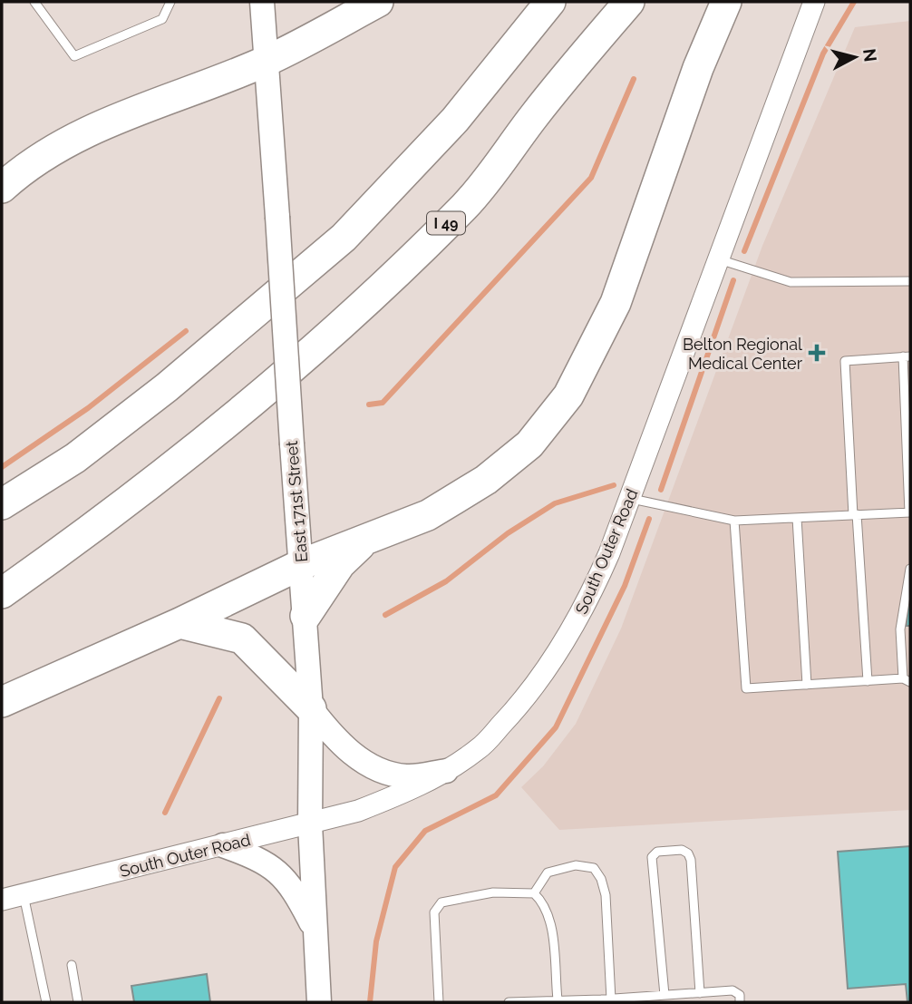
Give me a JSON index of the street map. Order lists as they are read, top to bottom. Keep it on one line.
{"streets":{"highway":["I 49"],"main road":["East 171st Street"],"street":["South Outer Road"]},"crossings":[["East 171st Street","South Outer Road"]],"places":{"health":["Belton Regional Medical Center"]},"north":"right"}
